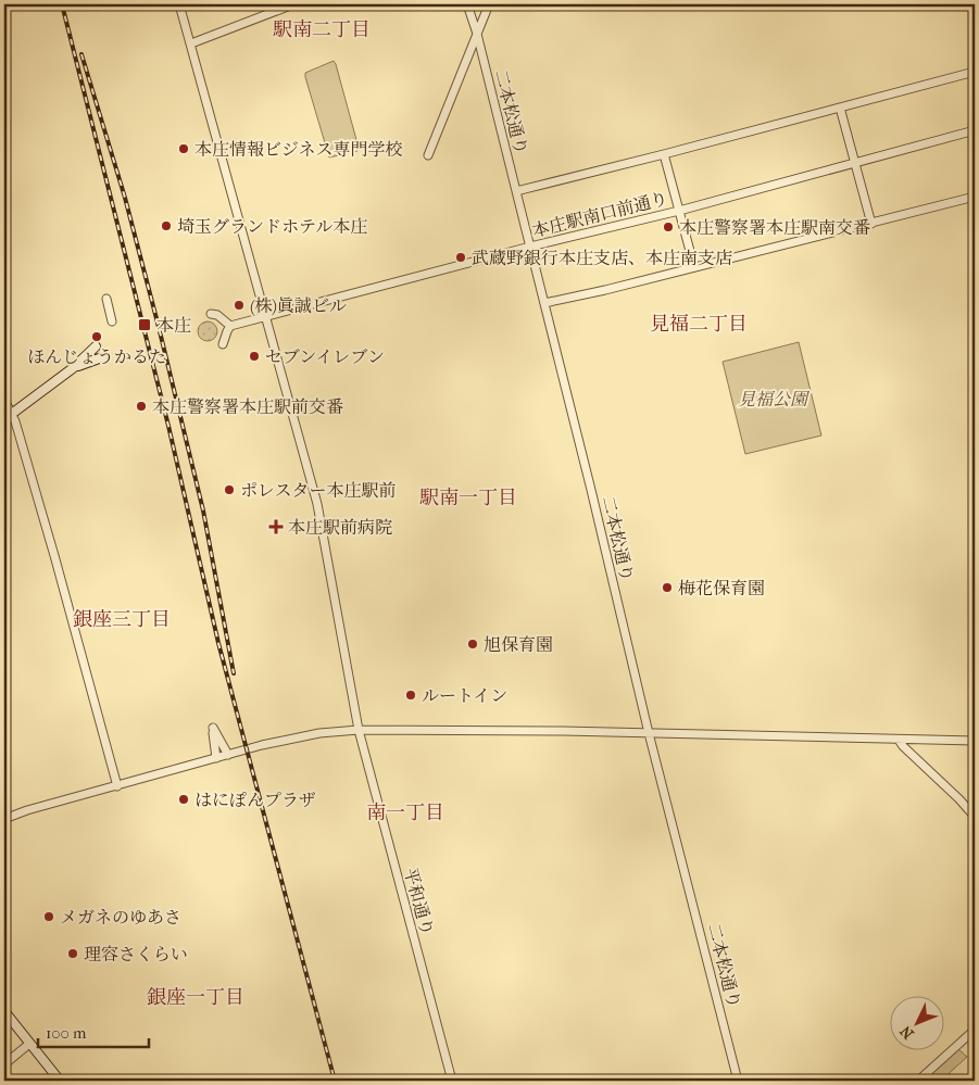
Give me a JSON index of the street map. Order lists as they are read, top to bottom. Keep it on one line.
{"streets":{"street":["二本松通り","本庄駅南口前通り","平和通り"]},"crossings":[["二本松通り","本庄駅南口前通り"],["本庄駅南口前通り","平和通り"]],"districts":["駅南二丁目","見福二丁目","駅南一丁目","銀座三丁目","南一丁目","銀座一丁目"],"parks":["見福公園"],"places":{"other":["本庄情報ビジネス専門学校","埼玉グランドホテル本庄","本庄警察署本庄駅南交番","武蔵野銀行本庄支店、本庄南支店","(株)眞誠ビル","ほんじょうかるた","セブンイレブン","本庄警察署本庄駅前交番","ポレスター本庄駅前","梅花保育園","旭保育園","ルートイン","はにぽんプラザ","メガネのゆあさ","理容さくらい"],"transit":["本庄"],"health":["本庄駅前病院"]},"scale_bar":"100 m","north":"bottom left"}
